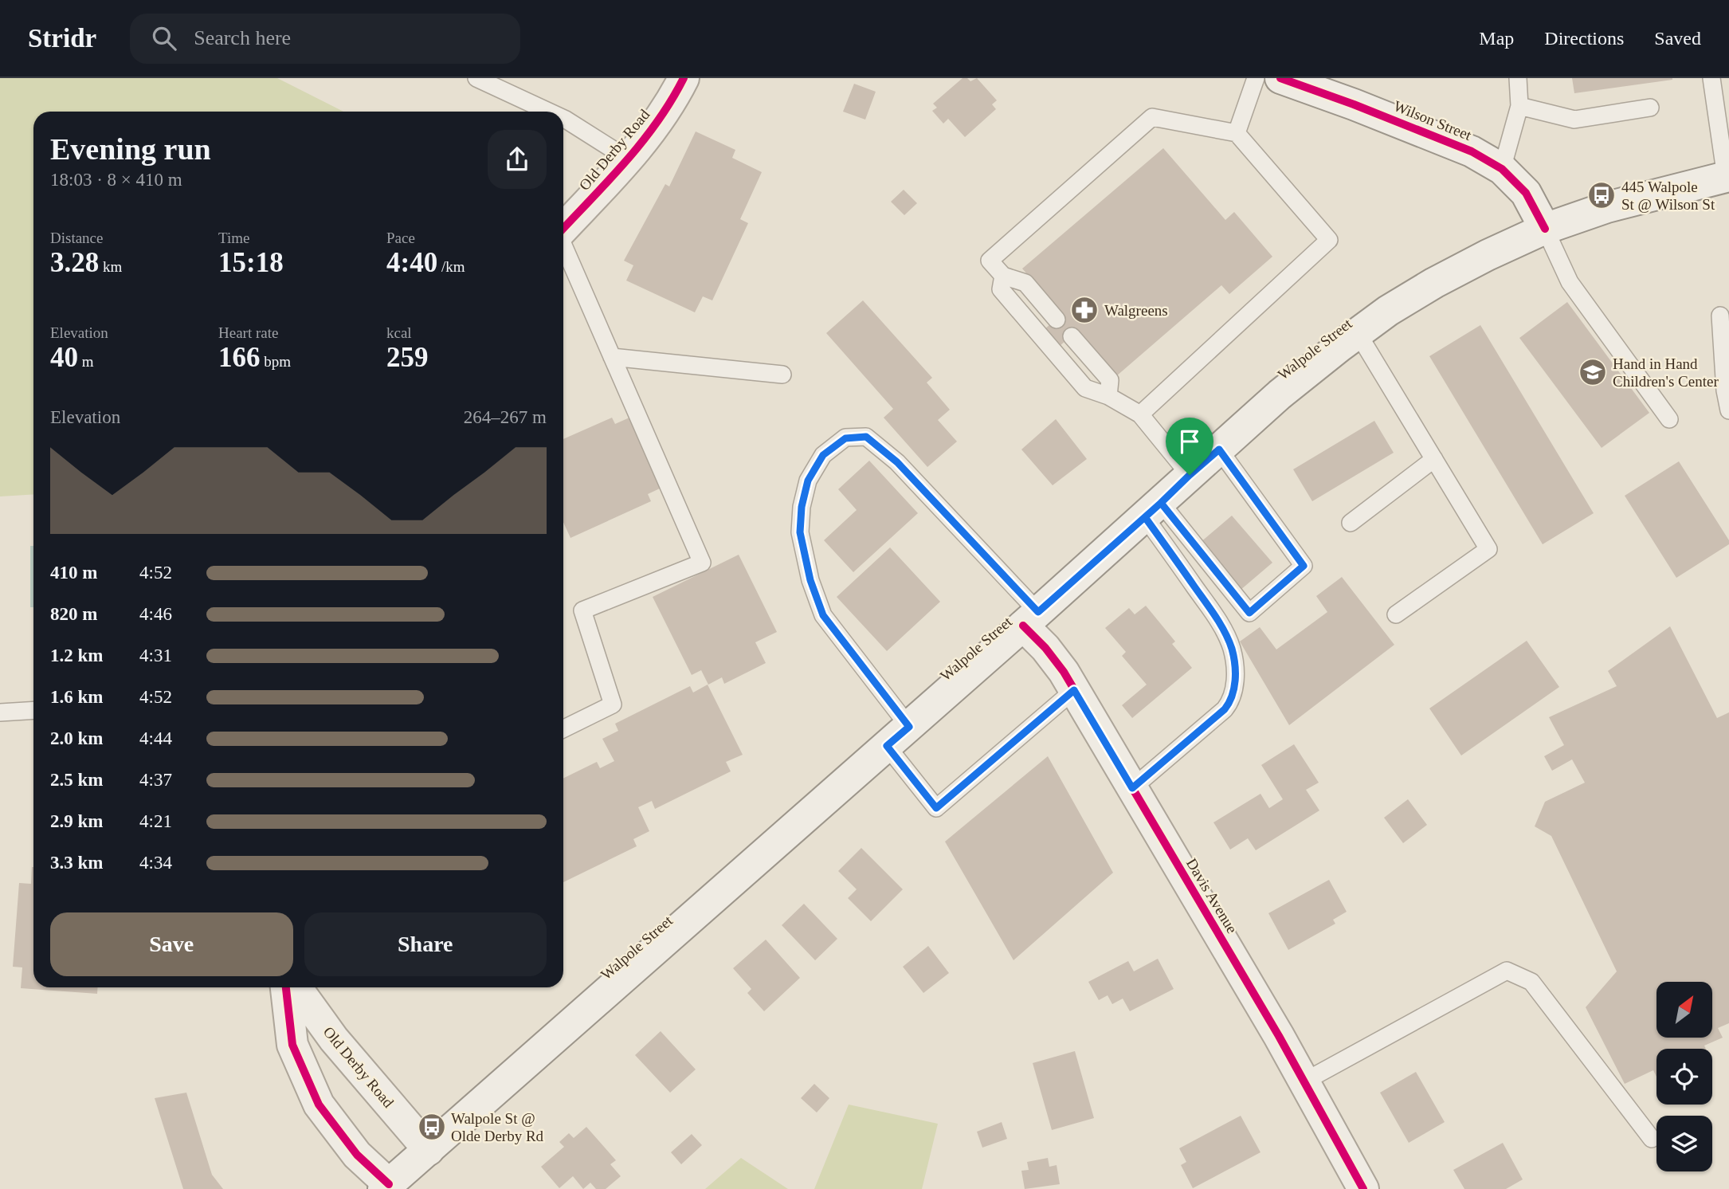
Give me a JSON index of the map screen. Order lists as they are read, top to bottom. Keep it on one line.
{"streets":{"street":["Wilson Street","Old Derby Road","Walpole Street","Davis Avenue"]},"crossings":[["Wilson Street","Walpole Street"],["Old Derby Road","Walpole Street"],["Walpole Street","Davis Avenue"]],"places":{"bus stop":["445 Walpole St @ Wilson St","Walpole St @ Olde Derby Rd"],"pharmacy":["Walgreens"],"school or university":["Hand in Hand Children's Center"]},"north":"top right","page":{"header":"Stridr","search":"Search here","nav":["Map","Directions","Saved"],"heading":["Evening run","18:03 · 8 × 410 m"],"stats":[["Distance","3.28 km"],["Time","15:18"],["Pace","4:40 /km"],["Elevation","40 m"],["Heart rate","166 bpm"],["kcal","259"]],"chart":["Elevation","264–267 m"],"list":[{"name":"410 m","note":"4:52"},{"name":"820 m","note":"4:46"},{"name":"1.2 km","note":"4:31"},{"name":"1.6 km","note":"4:52"},{"name":"2.0 km","note":"4:44"},{"name":"2.5 km","note":"4:37"},{"name":"2.9 km","note":"4:21"},{"name":"3.3 km","note":"4:34"}],"buttons":["Save","Share"]}}
